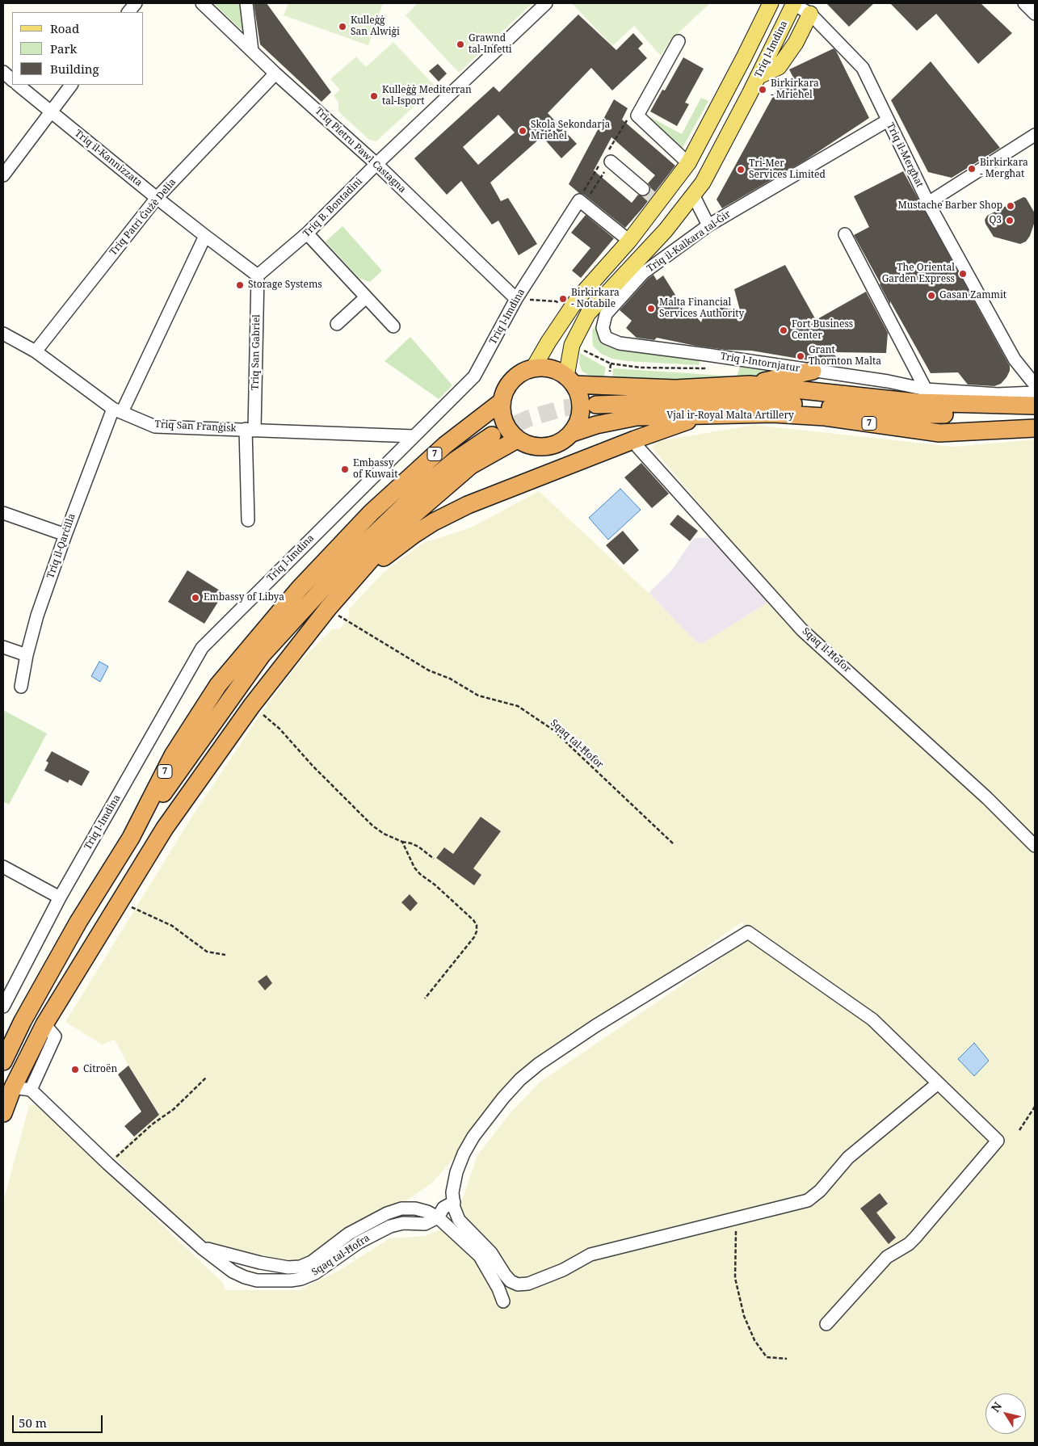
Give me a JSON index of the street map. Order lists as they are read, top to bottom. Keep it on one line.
{"streets":{"highway":["Vjal ir-Royal Malta Artillery","7"],"main road":["Triq l-Imdina"],"street":["Triq Pietru Pawl Castagna","Triq il-Mergħat","Triq il-Kannizzata","Triq B. Bontadini","Triq Patri Ġużè Delia","Triq il-Kalkara tal-Ġir","Triq San Gabriel","Triq l-Intornjatur","Triq San Franġisk","Triq il-Qarċilla","Sqaq il-Ħofor","Sqaq tal-Ħofra"],"path":["Sqaq tal-Ħofor"]},"crossings":[["Triq l-Imdina","Triq Pietru Pawl Castagna"],["Triq l-Imdina","Triq il-Mergħat"],["Triq l-Imdina","Vjal ir-Royal Malta Artillery"],["Triq l-Imdina","7"],["Triq l-Imdina","Triq San Franġisk"],["Triq Pietru Pawl Castagna","Triq B. Bontadini"],["Triq Pietru Pawl Castagna","Triq Patri Ġużè Delia"],["Triq il-Mergħat","Triq il-Kalkara tal-Ġir"],["Triq il-Kannizzata","Triq B. Bontadini"],["Triq il-Kannizzata","Triq Patri Ġużè Delia"],["Triq il-Kannizzata","Triq San Gabriel"],["Triq il-Kannizzata","Triq il-Qarċilla"],["Triq B. Bontadini","Triq San Gabriel"],["Triq Patri Ġużè Delia","Triq San Franġisk"],["Triq il-Kalkara tal-Ġir","Triq l-Intornjatur"],["Triq San Gabriel","Triq San Franġisk"],["Vjal ir-Royal Malta Artillery","7"],["Triq San Franġisk","Triq il-Qarċilla"]],"places":["Kulleġġ San Alwiġi","Grawnd tal-Infetti","Birkirkara - Mrieħel","Kulleġġ Mediterran tal-Isport","Skola Sekondarja Mrieħel","Birkirkara - Mergħat","Tri-Mer Services Limited","Mustache Barber Shop","Q3","The Oriental Garden Express","Storage Systems","Gasan Zammit","Birkirkara - Notabile","Malta Financial Services Authority","Fort Business Center","Grant Thornton Malta","Embassy of Kuwait","Embassy of Libya","Citroën"],"legend":["Road","Park","Building"],"scale_bar":"50 m","north":"top left"}
